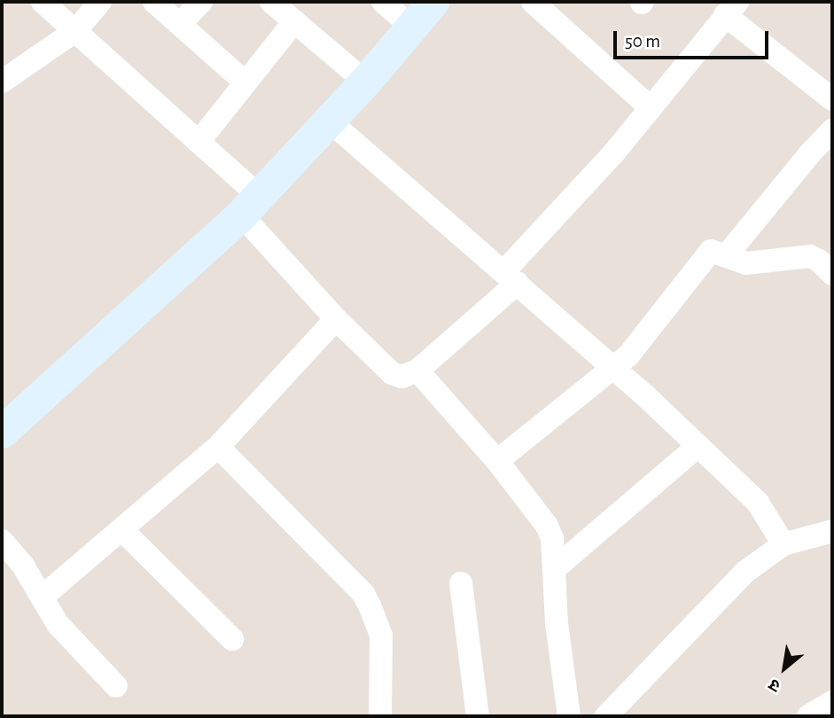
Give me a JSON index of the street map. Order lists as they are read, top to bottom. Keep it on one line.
{"scale_bar":"50 m","north":"bottom left"}
